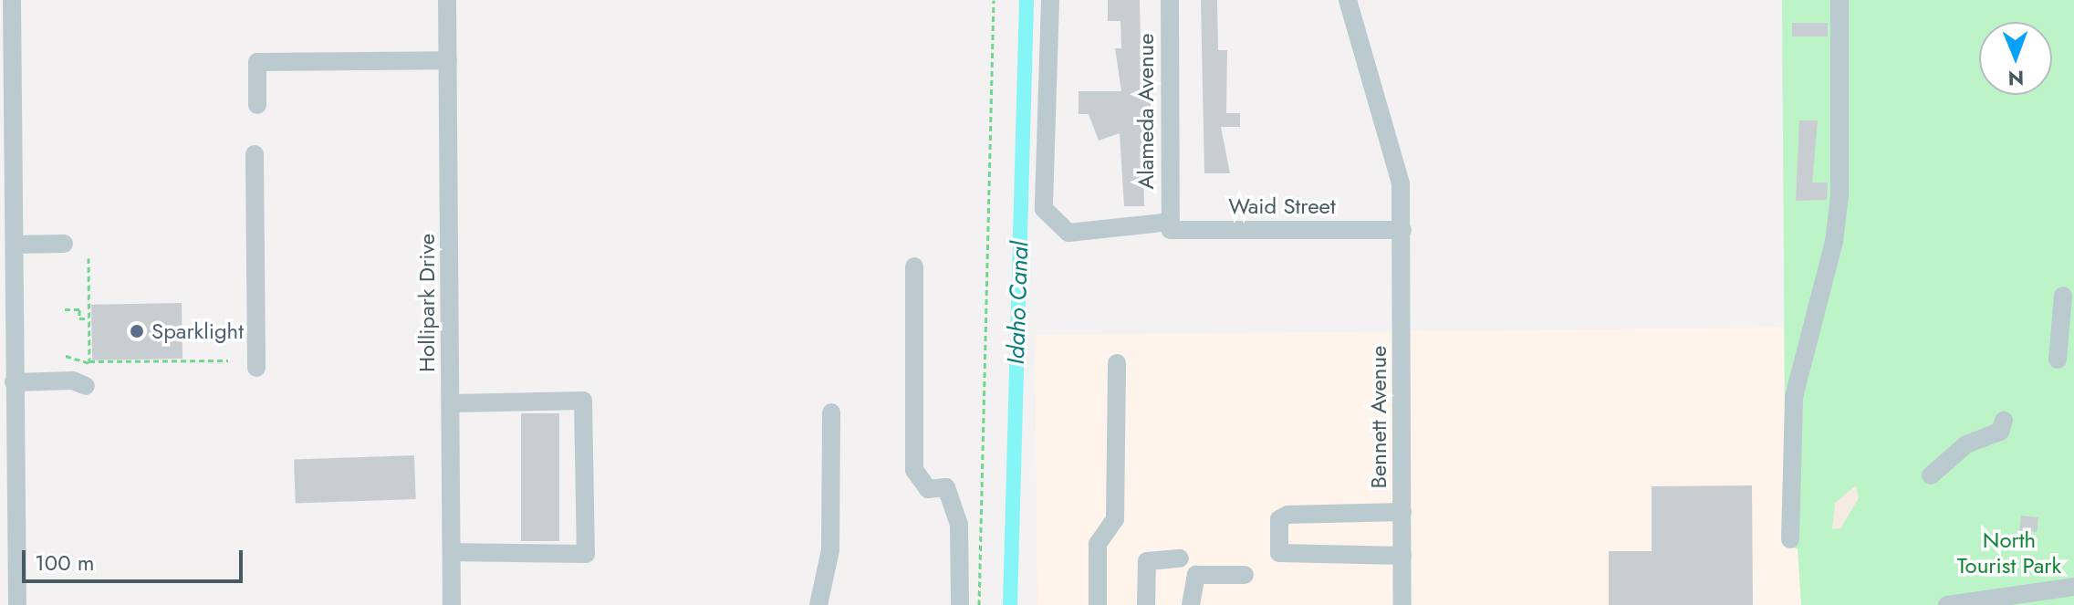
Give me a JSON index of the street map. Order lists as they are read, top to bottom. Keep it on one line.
{"streets":{"street":["Alameda Avenue","Waid Street","Hollipark Drive","Bennett Avenue"]},"crossings":[["Alameda Avenue","Waid Street"],["Waid Street","Bennett Avenue"]],"water":["Idaho Canal"],"parks":["North Tourist Park"],"places":["Sparklight"],"scale_bar":"100 m","north":"bottom"}
